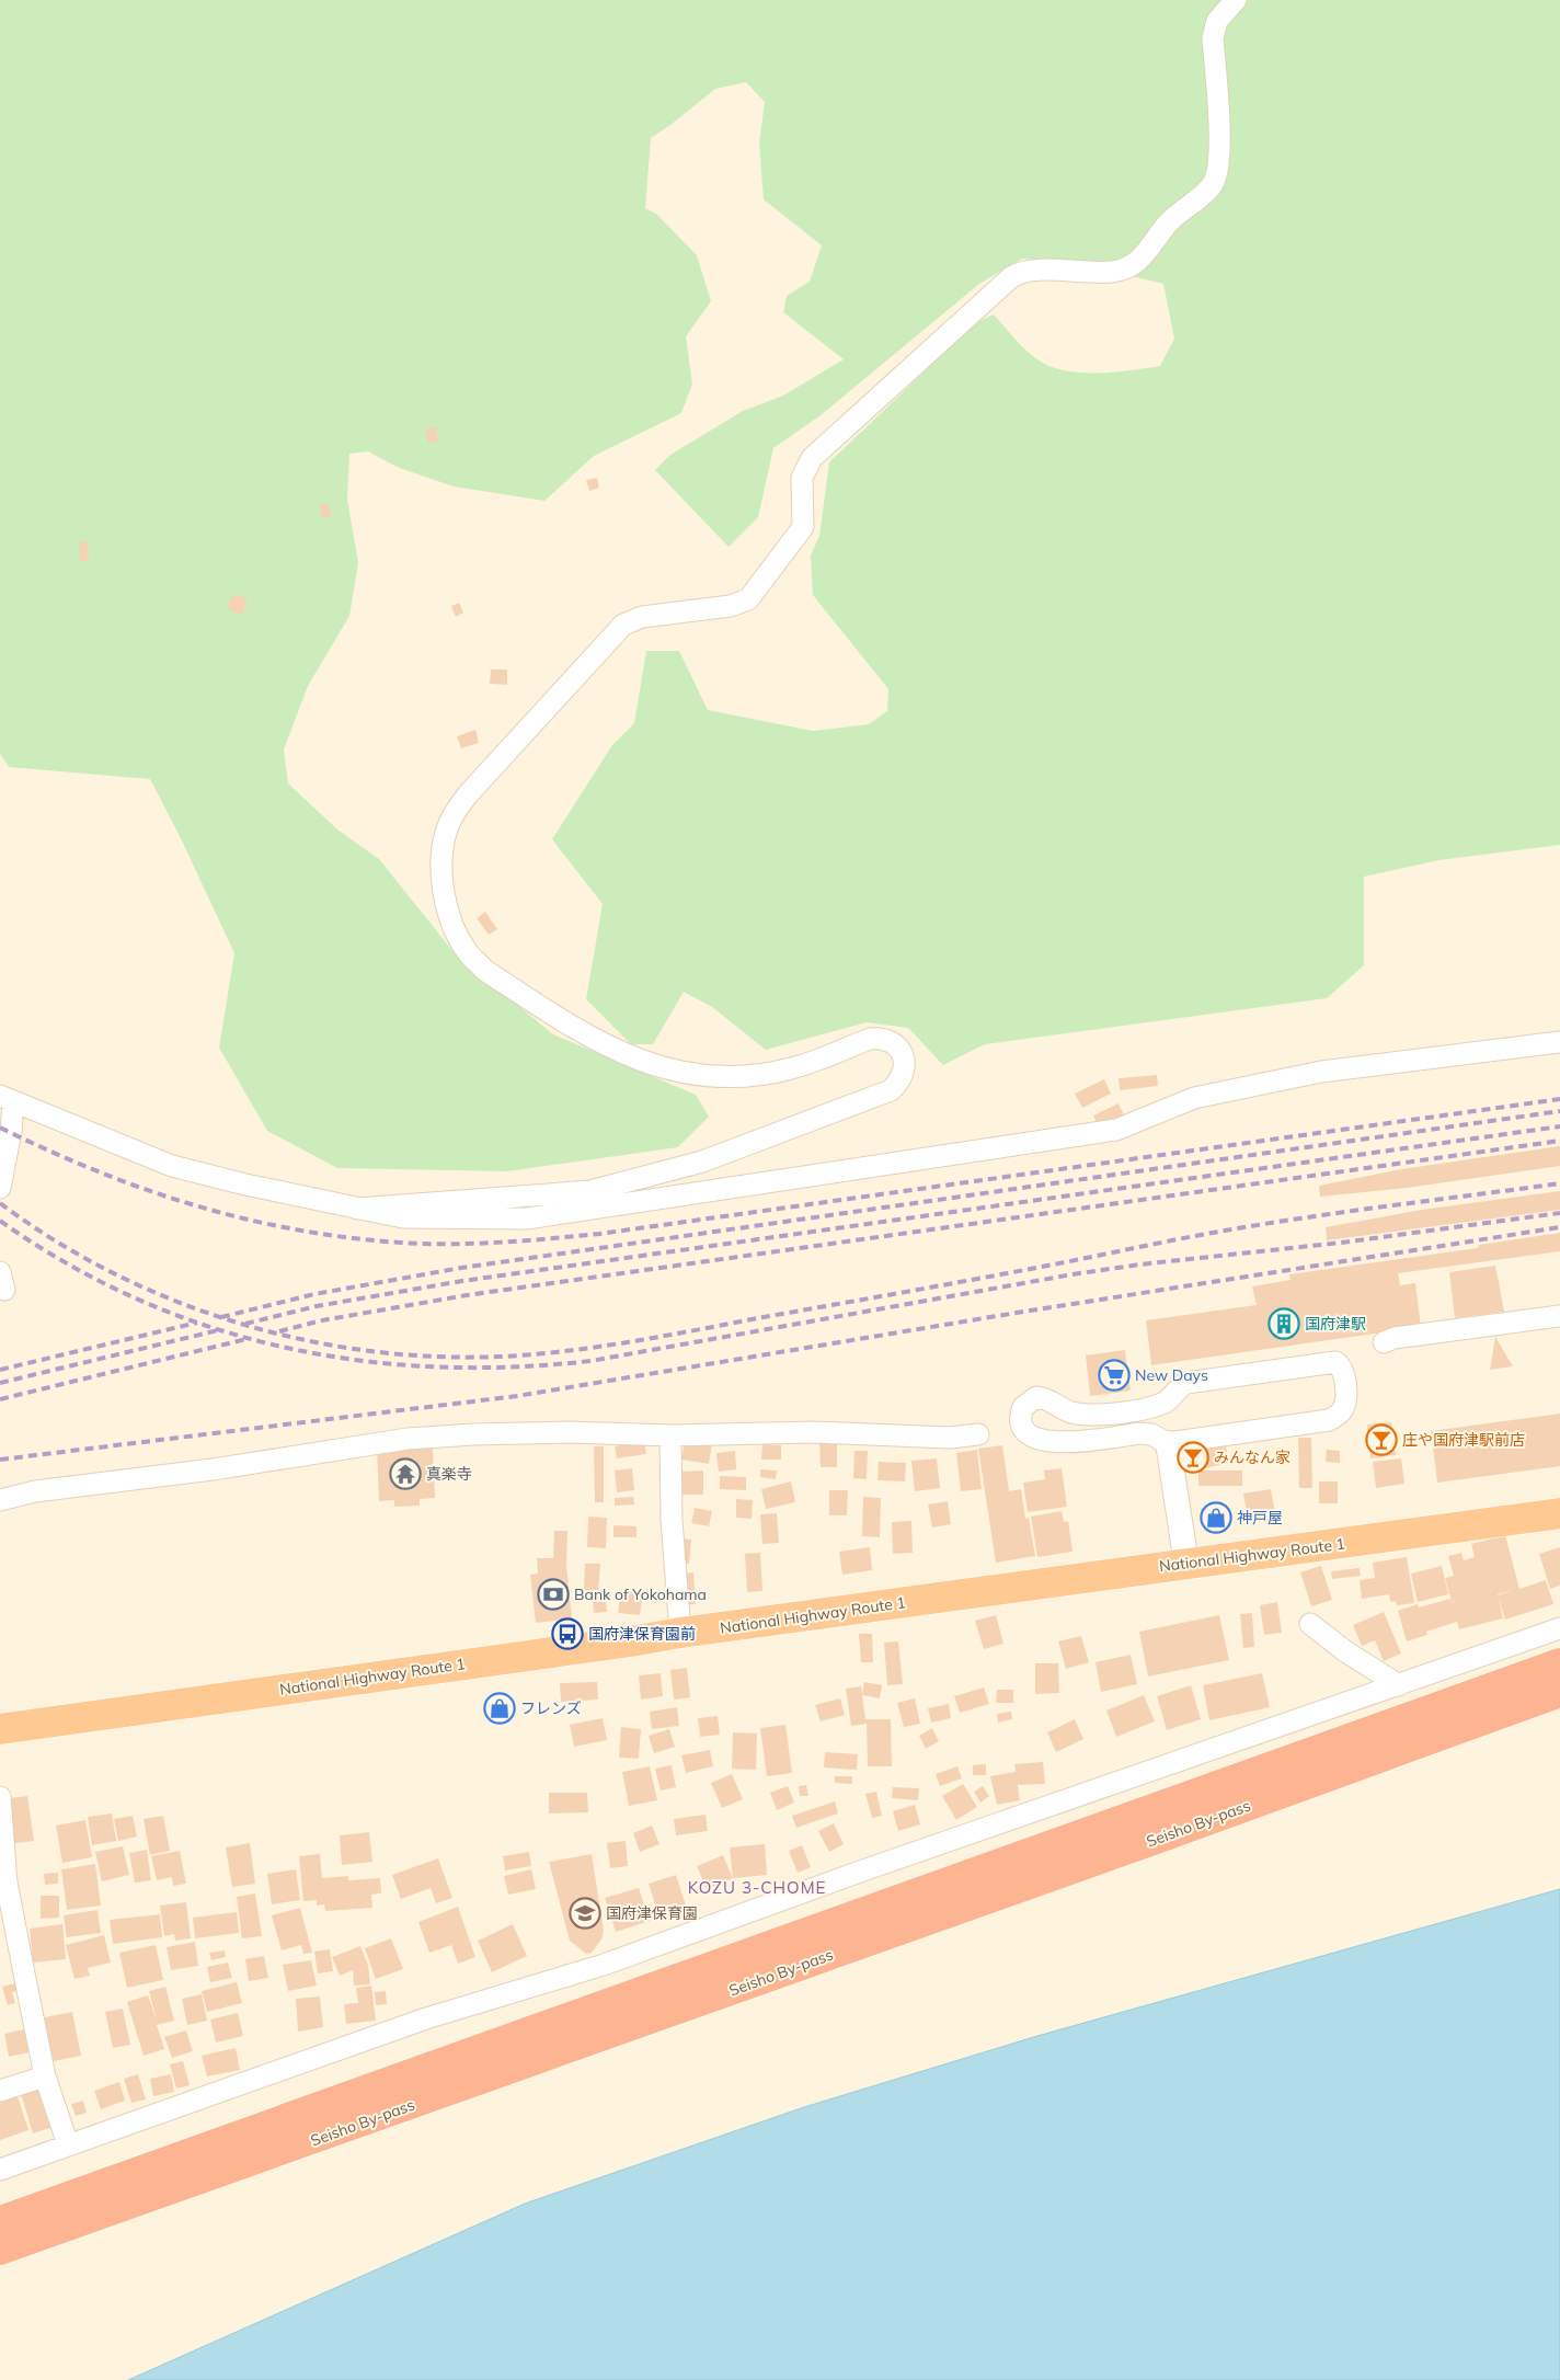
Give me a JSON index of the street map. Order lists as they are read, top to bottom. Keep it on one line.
{"streets":{"highway":["National Highway Route 1","Seisho By-pass"]},"districts":["KOZU 3-CHOME"],"places":{"building":["国府津駅"],"supermarket":["New Days"],"bar":["庄や国府津駅前店","みんなん家"],"temple":["真楽寺"],"shop":["神戸屋","フレンズ"],"bank":["Bank of Yokohama"],"bus stop":["国府津保育園前"],"school or university":["国府津保育園"]}}
